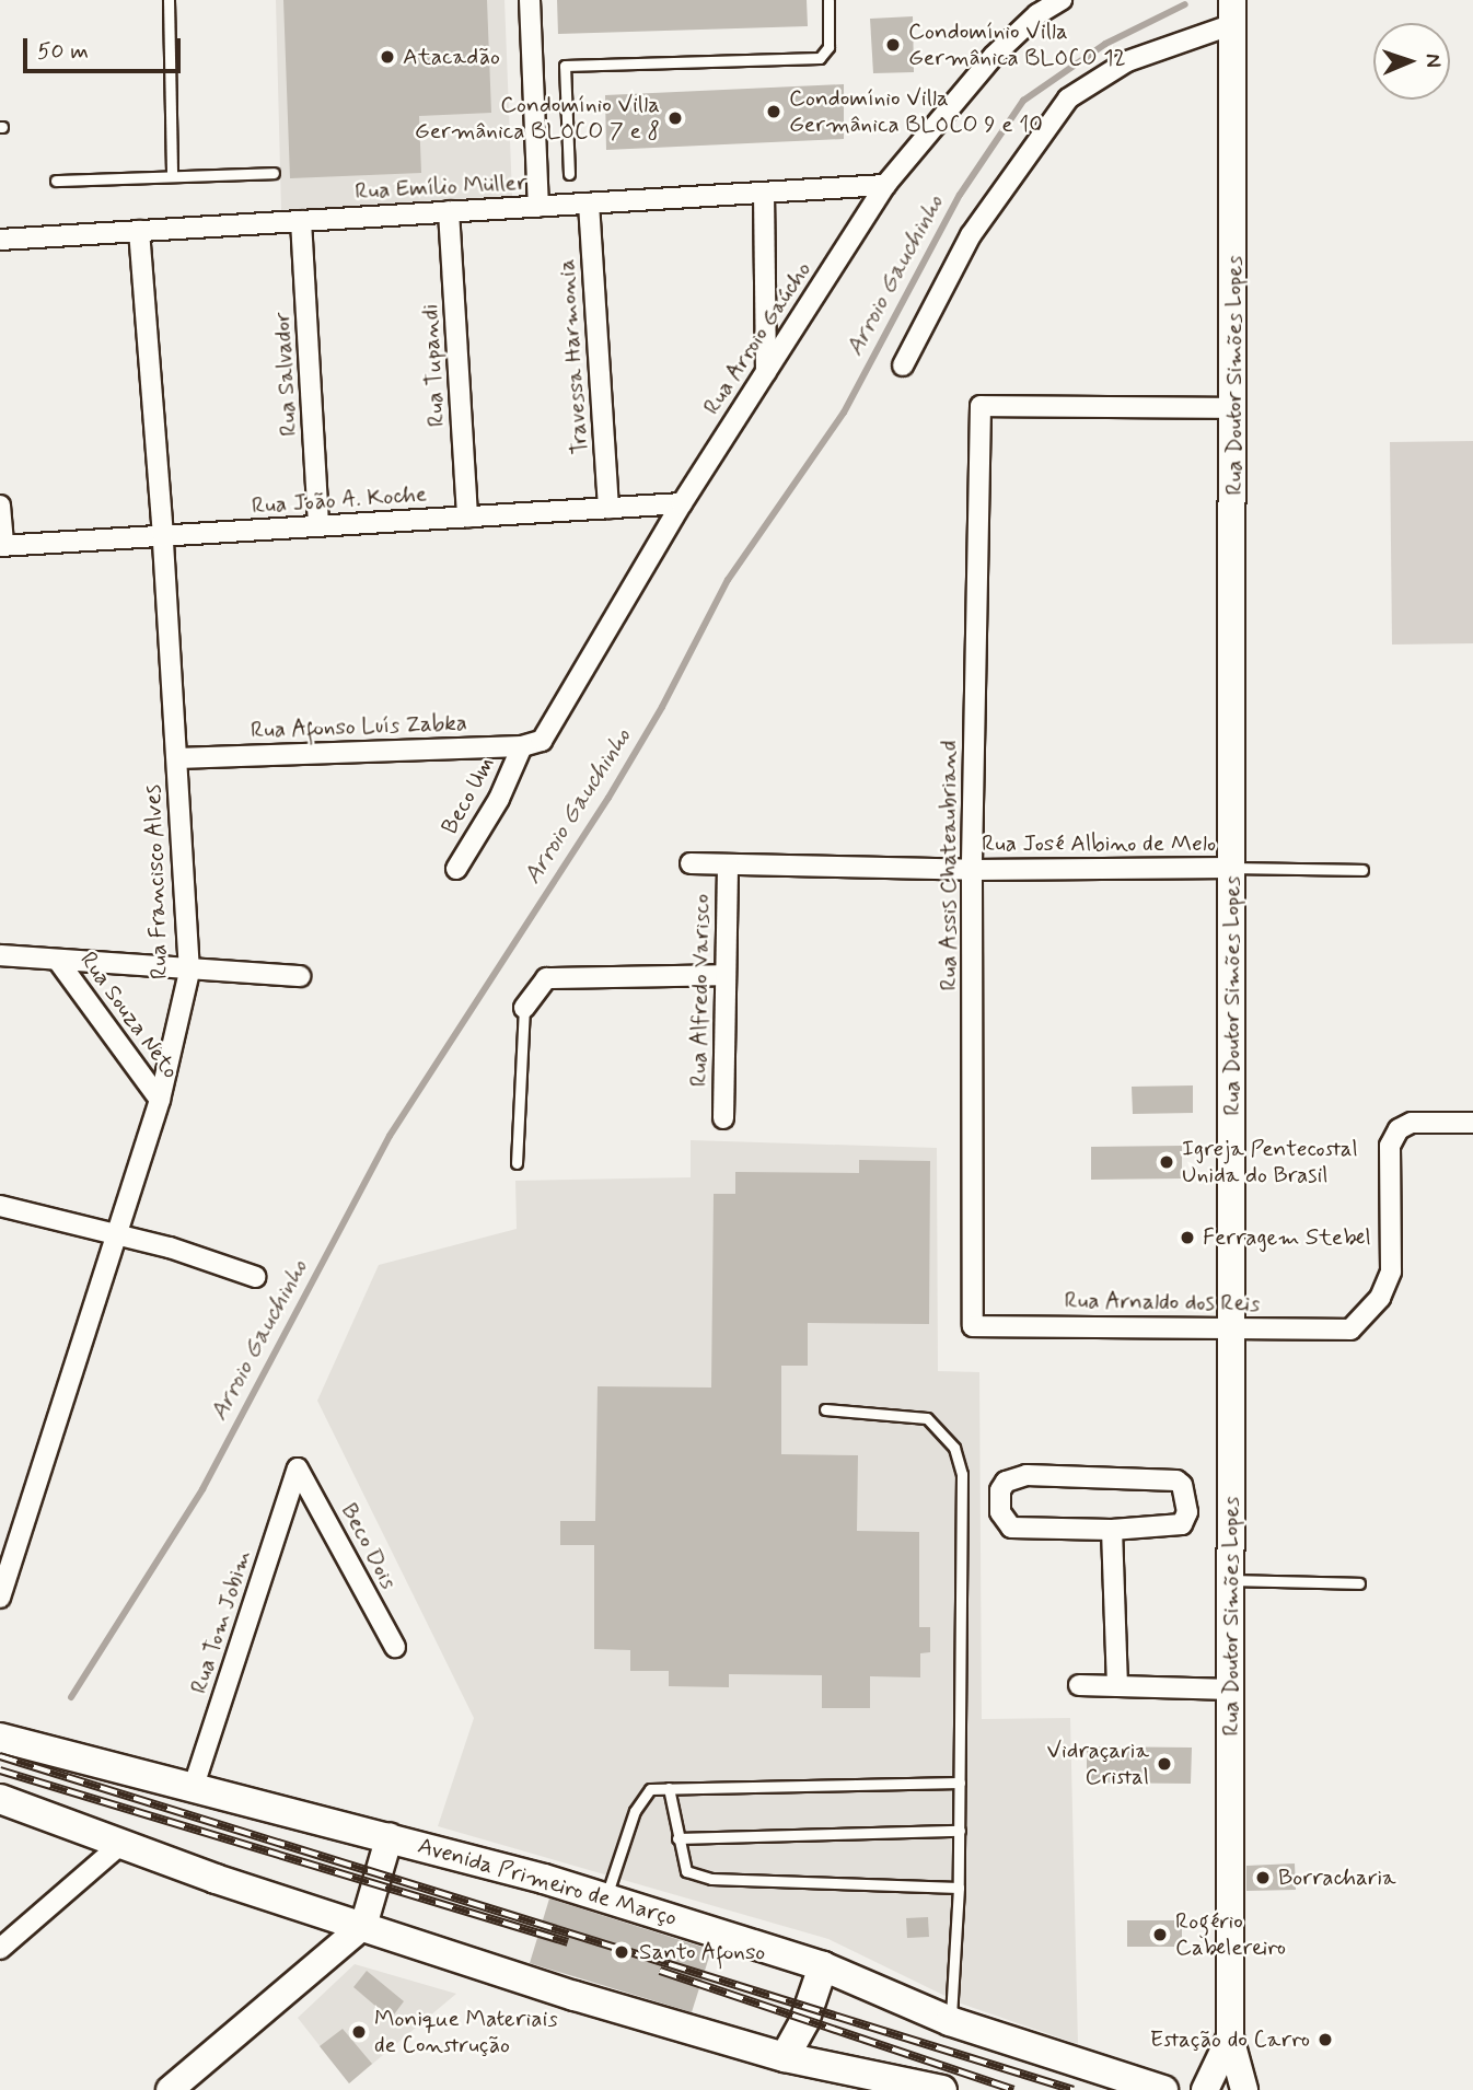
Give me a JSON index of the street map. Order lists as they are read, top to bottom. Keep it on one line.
{"streets":{"main road":["Rua Doutor Simões Lopes","Avenida Primeiro de Março"],"street":["Rua Emílio Müller","Rua Arroio Gaúcho","Travessa Harmonia","Rua Tupandi","Rua Salvador","Rua João A. Koche","Rua Afonso Luís Zabka","Beco Um","Rua José Albino de Melo","Rua Assis Chateaubriand","Rua Francisco Alves","Rua Alfredo Varisco","Rua Souza Neto","Rua Arnaldo dos Reis","Beco Dois","Rua Tom Jobim"]},"crossings":[["Rua Emílio Müller","Rua Arroio Gaúcho"],["Rua Emílio Müller","Travessa Harmonia"],["Rua Emílio Müller","Rua Tupandi"],["Rua Emílio Müller","Rua Salvador"],["Rua Emílio Müller","Rua Francisco Alves"],["Rua Arroio Gaúcho","Rua João A. Koche"],["Rua Arroio Gaúcho","Rua Afonso Luís Zabka"],["Rua Arroio Gaúcho","Beco Um"],["Travessa Harmonia","Rua João A. Koche"],["Rua Tupandi","Rua João A. Koche"],["Rua Salvador","Rua João A. Koche"],["Rua Doutor Simões Lopes","Rua José Albino de Melo"],["Rua Doutor Simões Lopes","Rua Assis Chateaubriand"],["Rua Doutor Simões Lopes","Rua Arnaldo dos Reis"],["Rua João A. Koche","Rua Francisco Alves"],["Rua Afonso Luís Zabka","Beco Um"],["Rua Afonso Luís Zabka","Rua Francisco Alves"],["Rua José Albino de Melo","Rua Assis Chateaubriand"],["Rua José Albino de Melo","Rua Alfredo Varisco"],["Rua Assis Chateaubriand","Rua Arnaldo dos Reis"],["Rua Francisco Alves","Rua Souza Neto"],["Beco Dois","Rua Tom Jobim"],["Rua Tom Jobim","Avenida Primeiro de Março"]],"water":["Arroio Gauchinho"],"places":["Condomínio Villa Germânica BLOCO 12","Atacadão","Condomínio Villa Germânica BLOCO 9 e 10","Condomínio Villa Germânica BLOCO 7 e 8","Igreja Pentecostal Unida do Brasil","Ferragem Stebel","Vidraçaria Cristal","Borracharia","Rogério Cabelereiro","Santo Afonso","Monique Materiais de Construção","Estação do Carro"],"scale_bar":"50 m","north":"right"}
